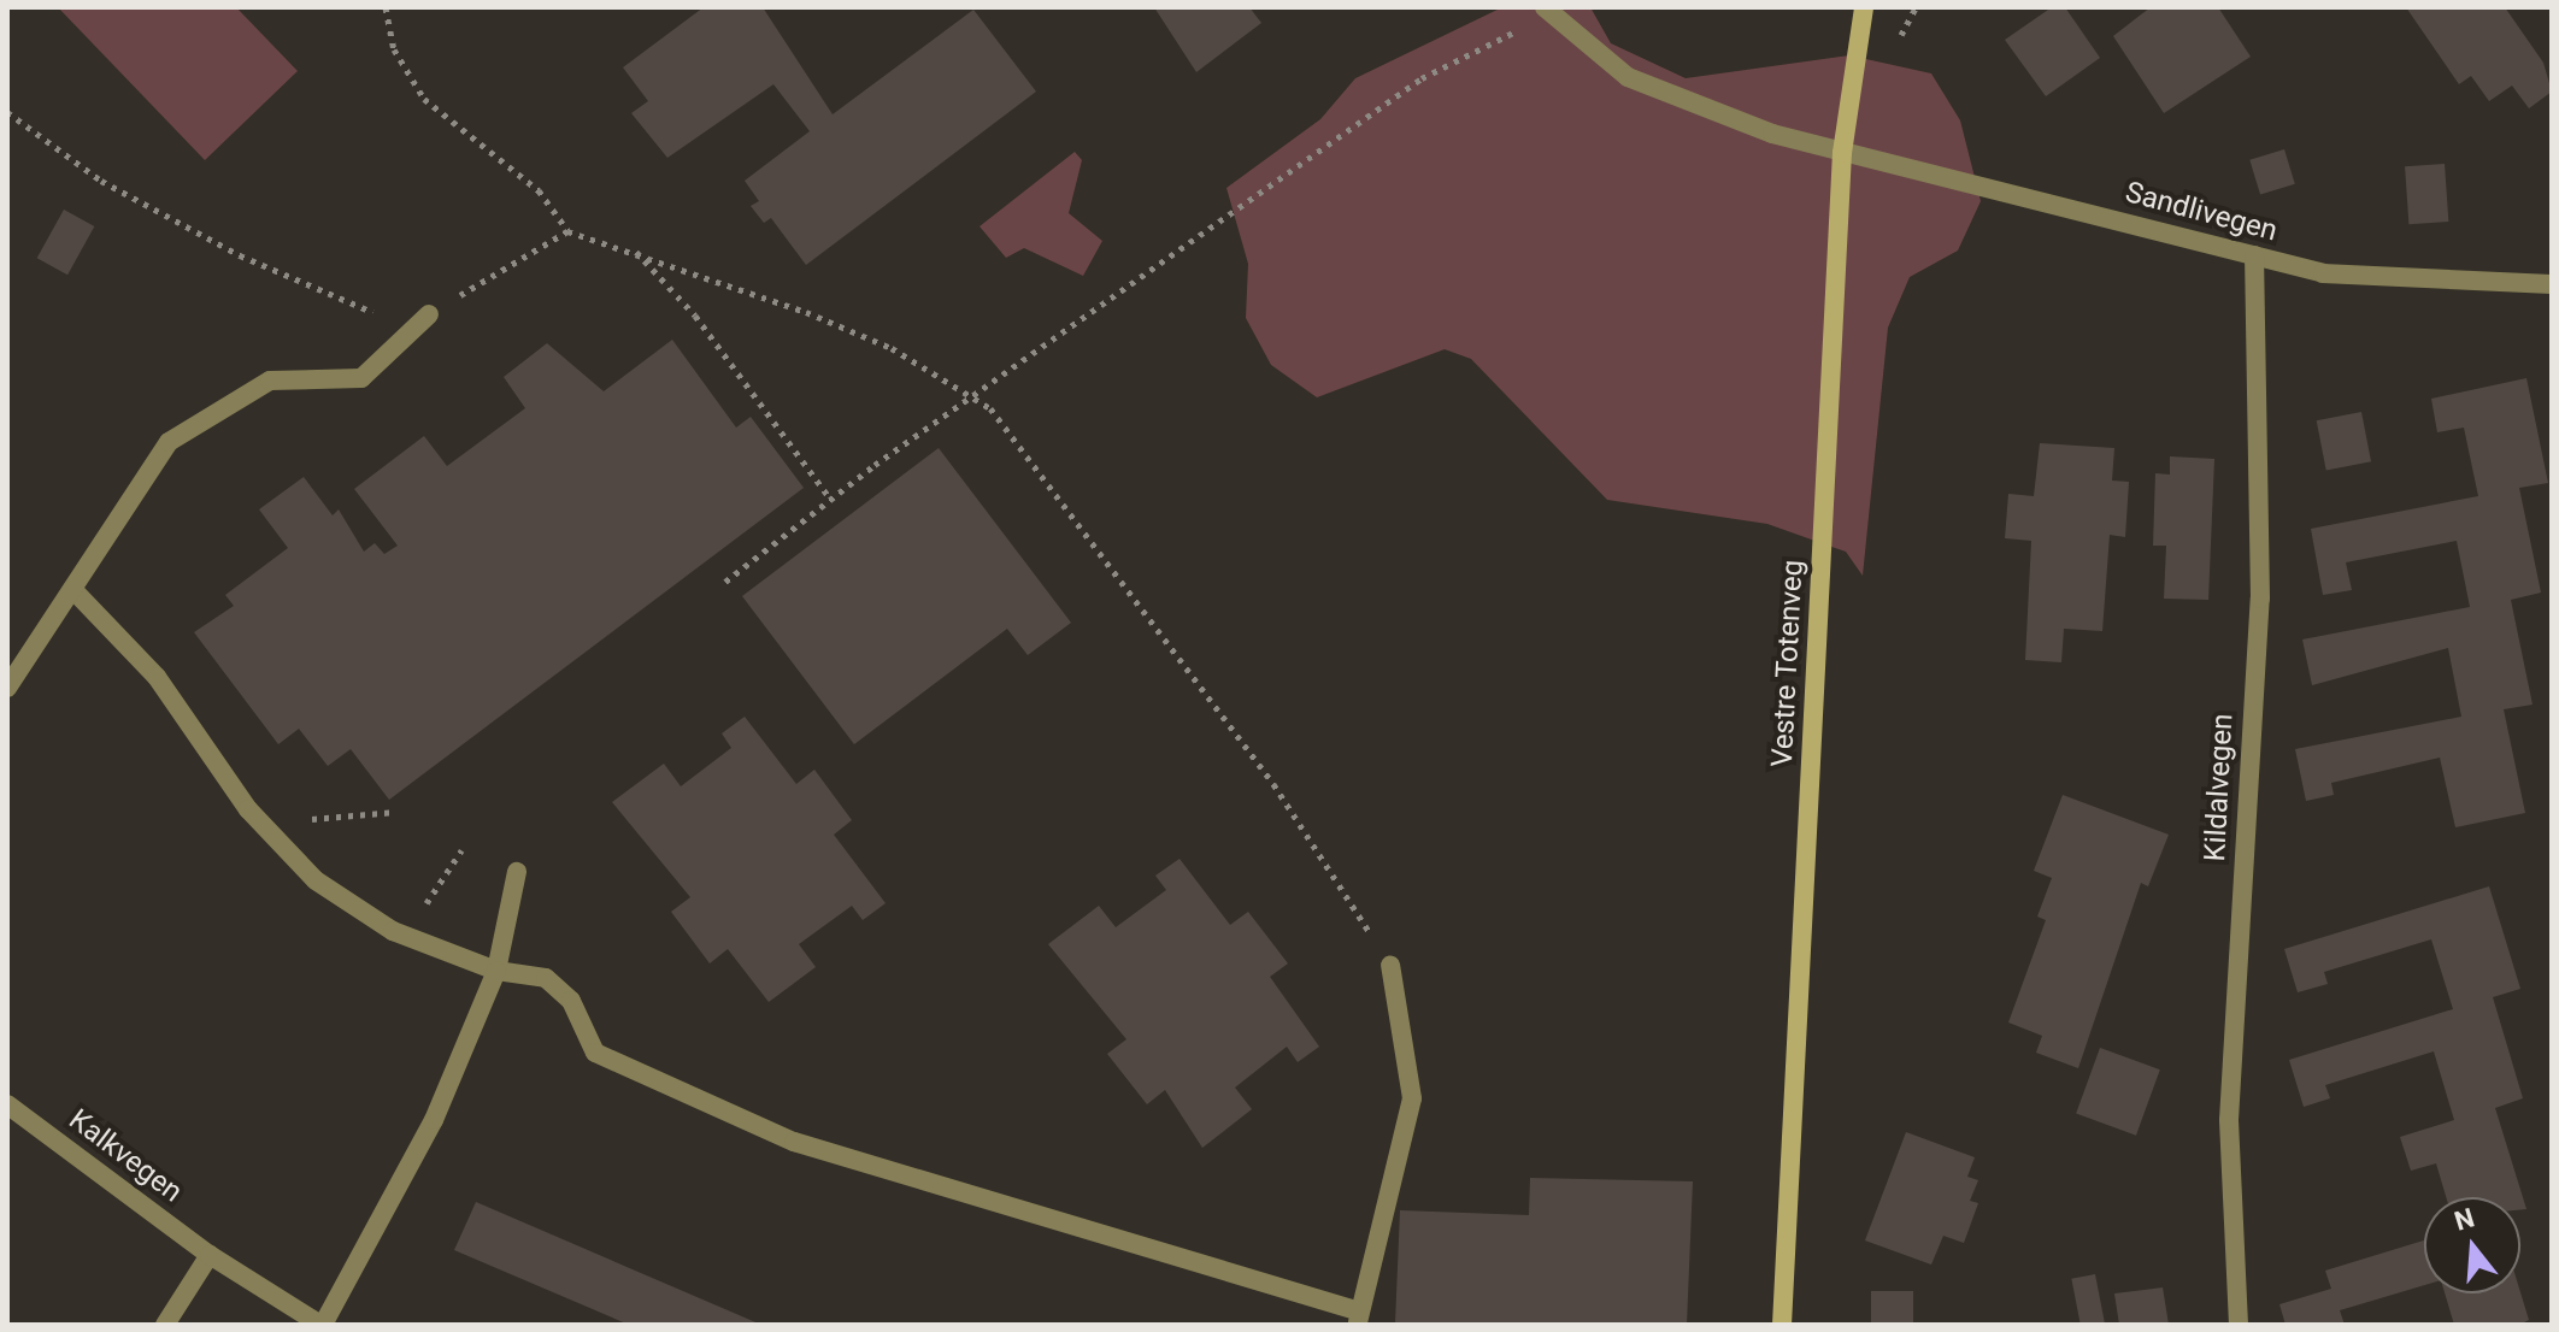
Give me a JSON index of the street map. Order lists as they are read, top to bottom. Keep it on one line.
{"streets":{"main road":["Vestre Totenveg"],"street":["Sandlivegen","Kildalvegen","Kalkvegen"]},"crossings":[["Sandlivegen","Vestre Totenveg"],["Sandlivegen","Kildalvegen"]],"north":"top"}
